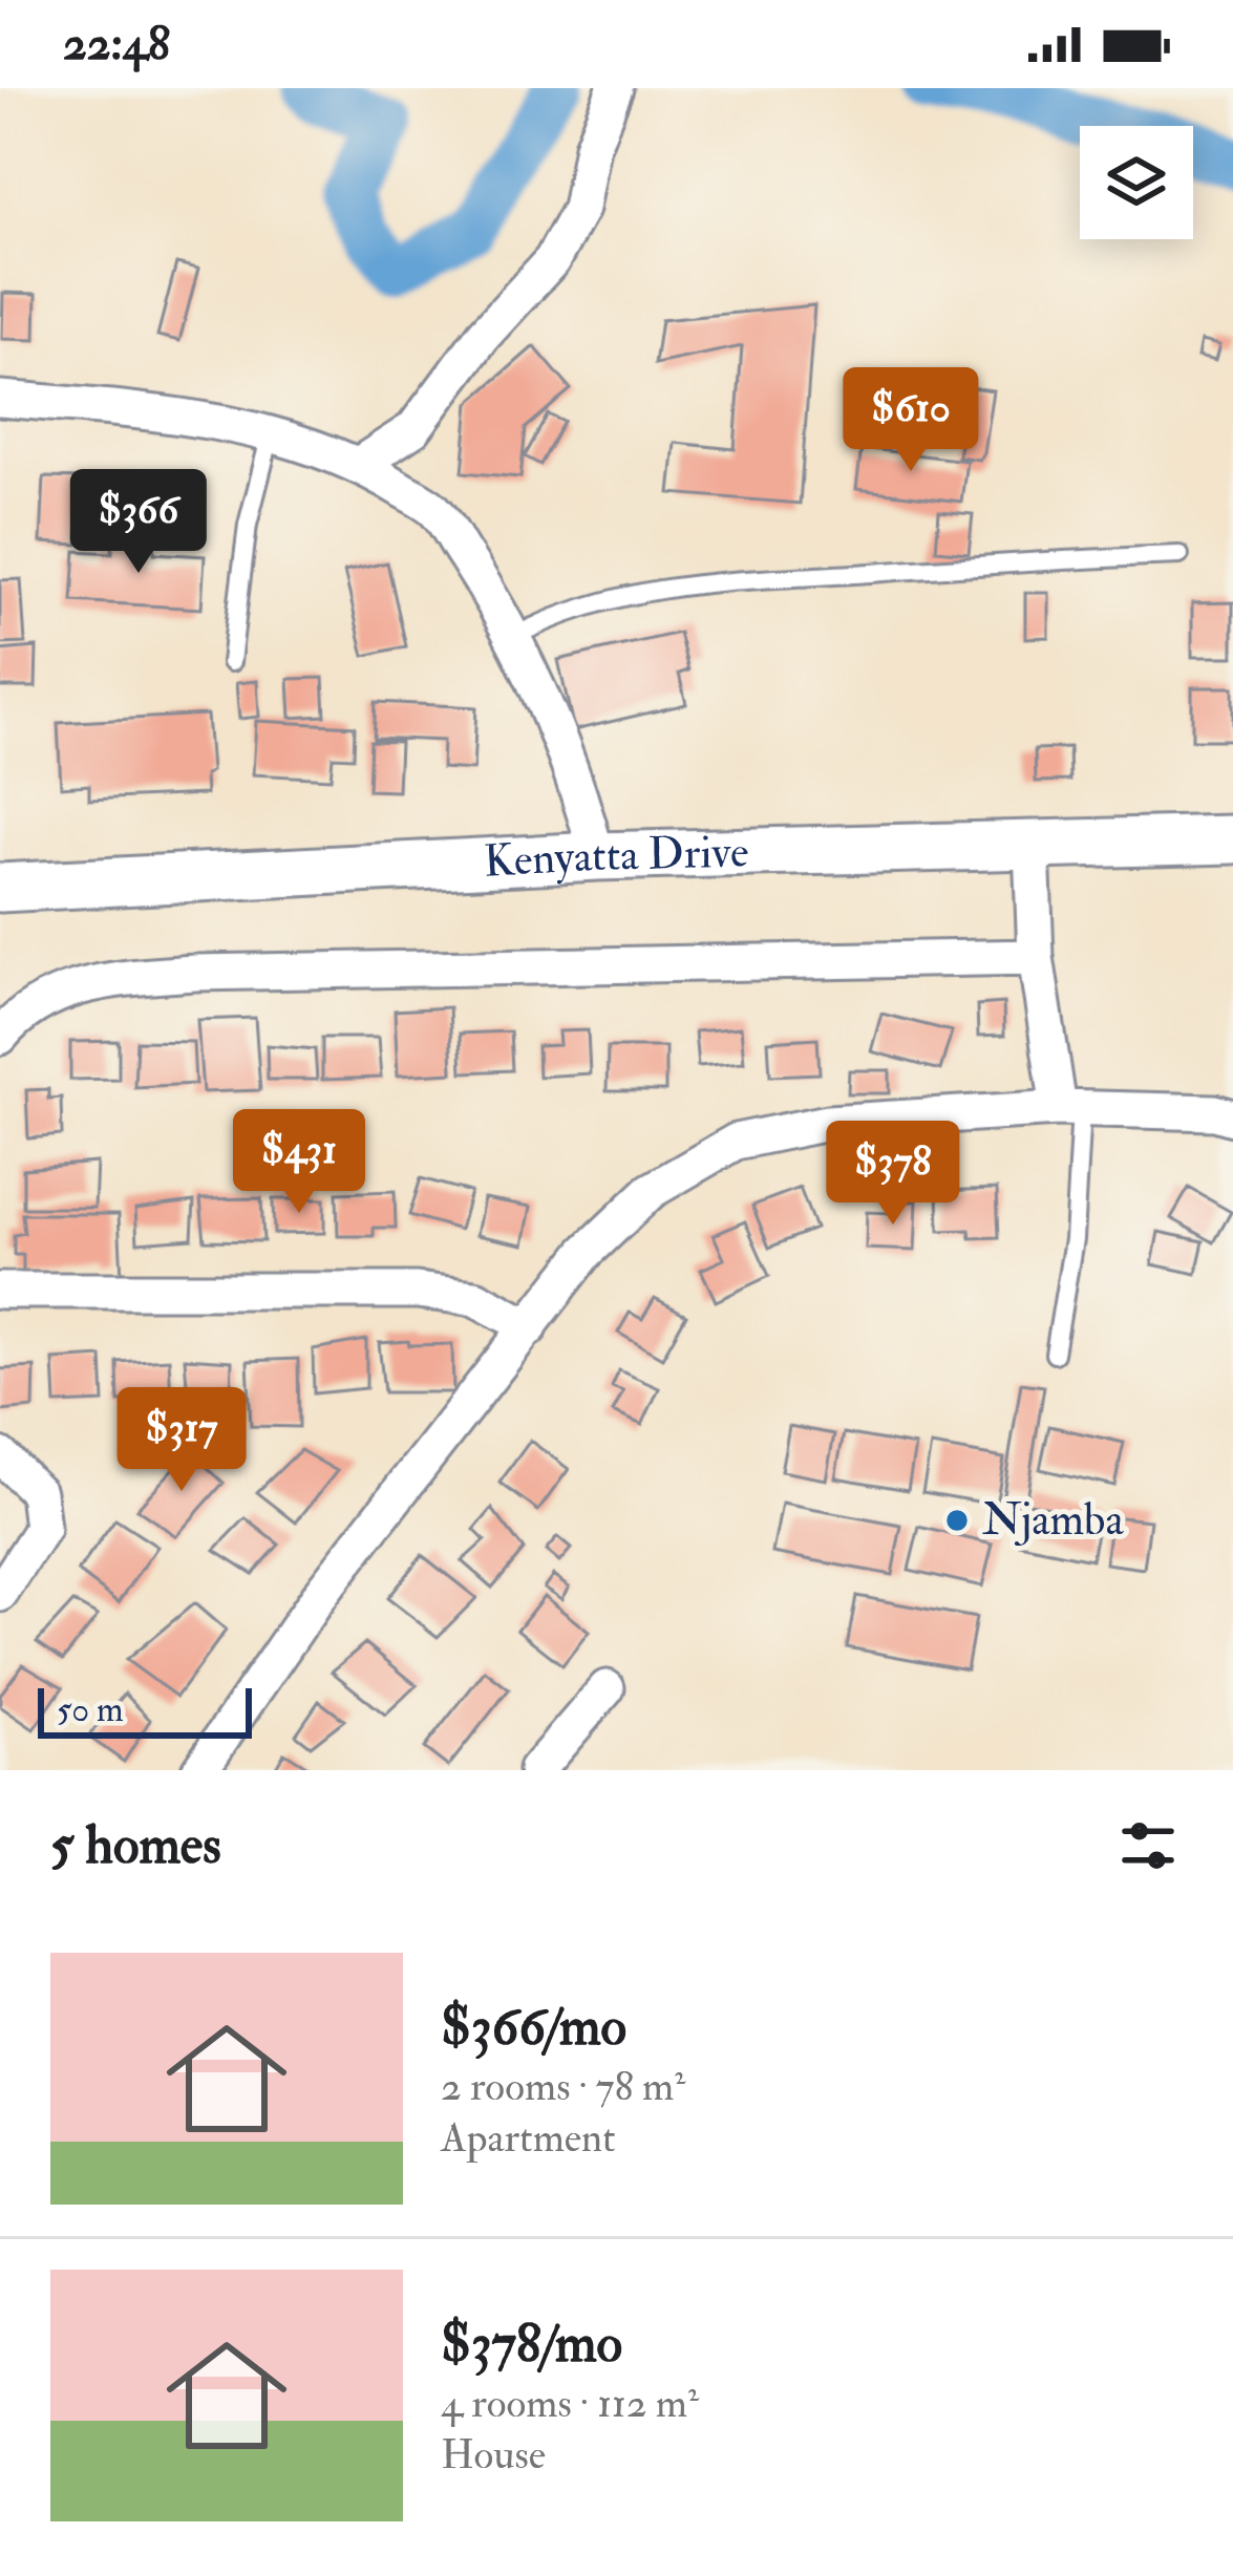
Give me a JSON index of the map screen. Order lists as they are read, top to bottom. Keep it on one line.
{"streets":{"main road":["Kenyatta Drive"]},"places":["Njamba"],"scale_bar":"50 m","page":{"status":"22:48","price":["$610","$366","$431","$378","$317"],"scale":"50 m","heading":"5 homes","list":[{"name":"$366/mo","note":"2 rooms · 78 m² · Apartment"},{"name":"$378/mo","note":"4 rooms · 112 m² · House"}]}}
